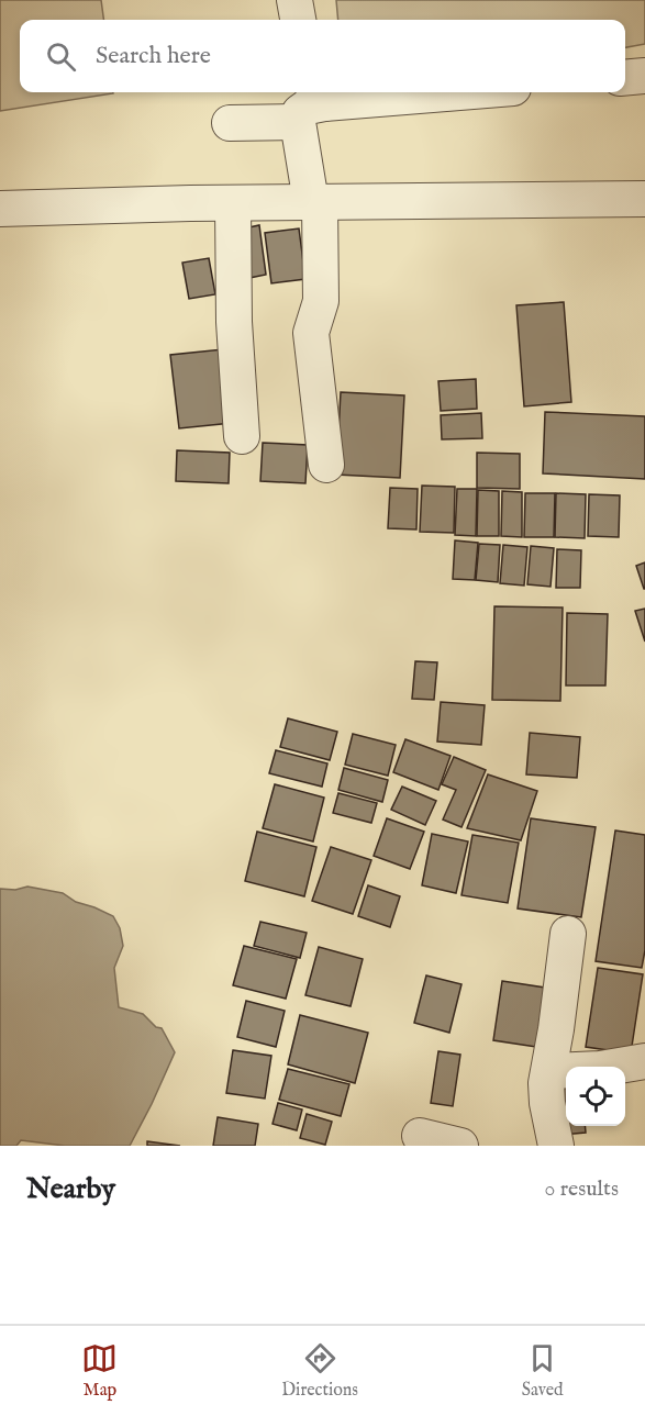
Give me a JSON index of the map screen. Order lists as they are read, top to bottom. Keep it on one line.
{"page":{"search":"Search here","heading":["Nearby","0 results"],"nav":["Map","Directions","Saved"]}}
